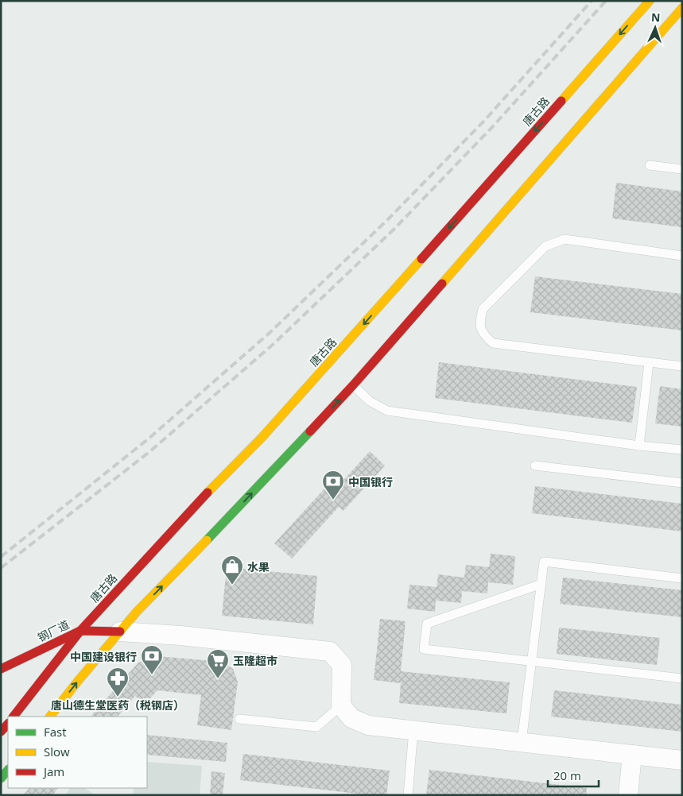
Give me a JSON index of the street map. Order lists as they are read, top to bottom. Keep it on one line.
{"streets":{"main road":["唐古路","钢厂道"]},"crossings":[["唐古路","钢厂道"]],"places":{"bank":["中国银行","中国建设银行"],"shop":["水果"],"supermarket":["玉隆超市"],"pharmacy":["唐山德生堂医药（税钢店）"]},"legend":["Fast","Slow","Jam"],"scale_bar":"20 m","north":"top"}
